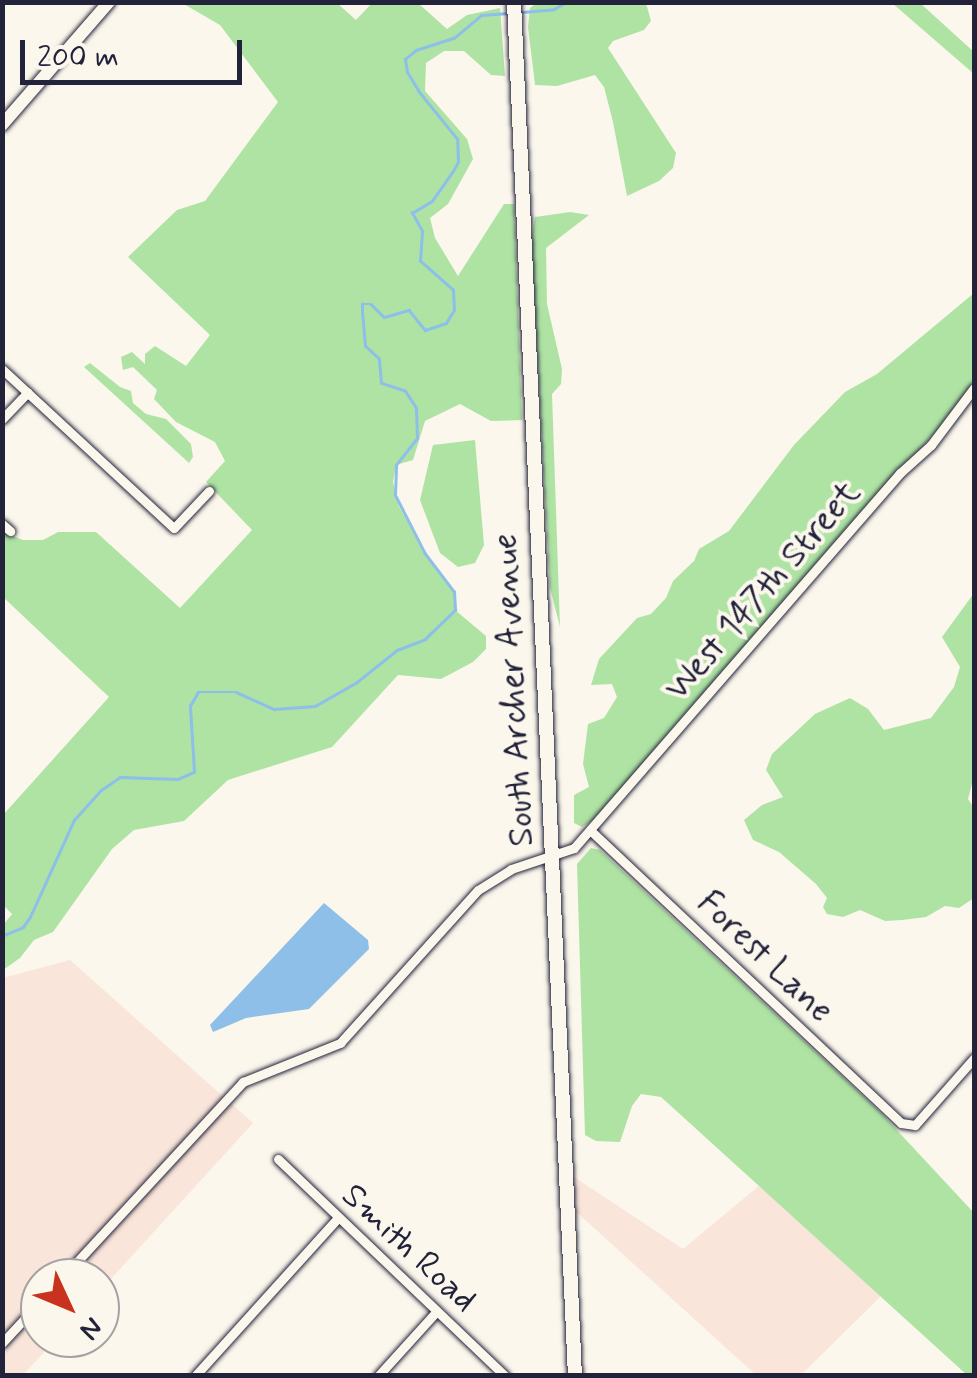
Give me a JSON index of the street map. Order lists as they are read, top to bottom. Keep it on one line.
{"streets":{"main road":["South Archer Avenue"],"street":["West 147th Street","Forest Lane","Smith Road"]},"crossings":[["West 147th Street","South Archer Avenue"],["West 147th Street","Forest Lane"]],"scale_bar":"200 m","north":"bottom right"}
